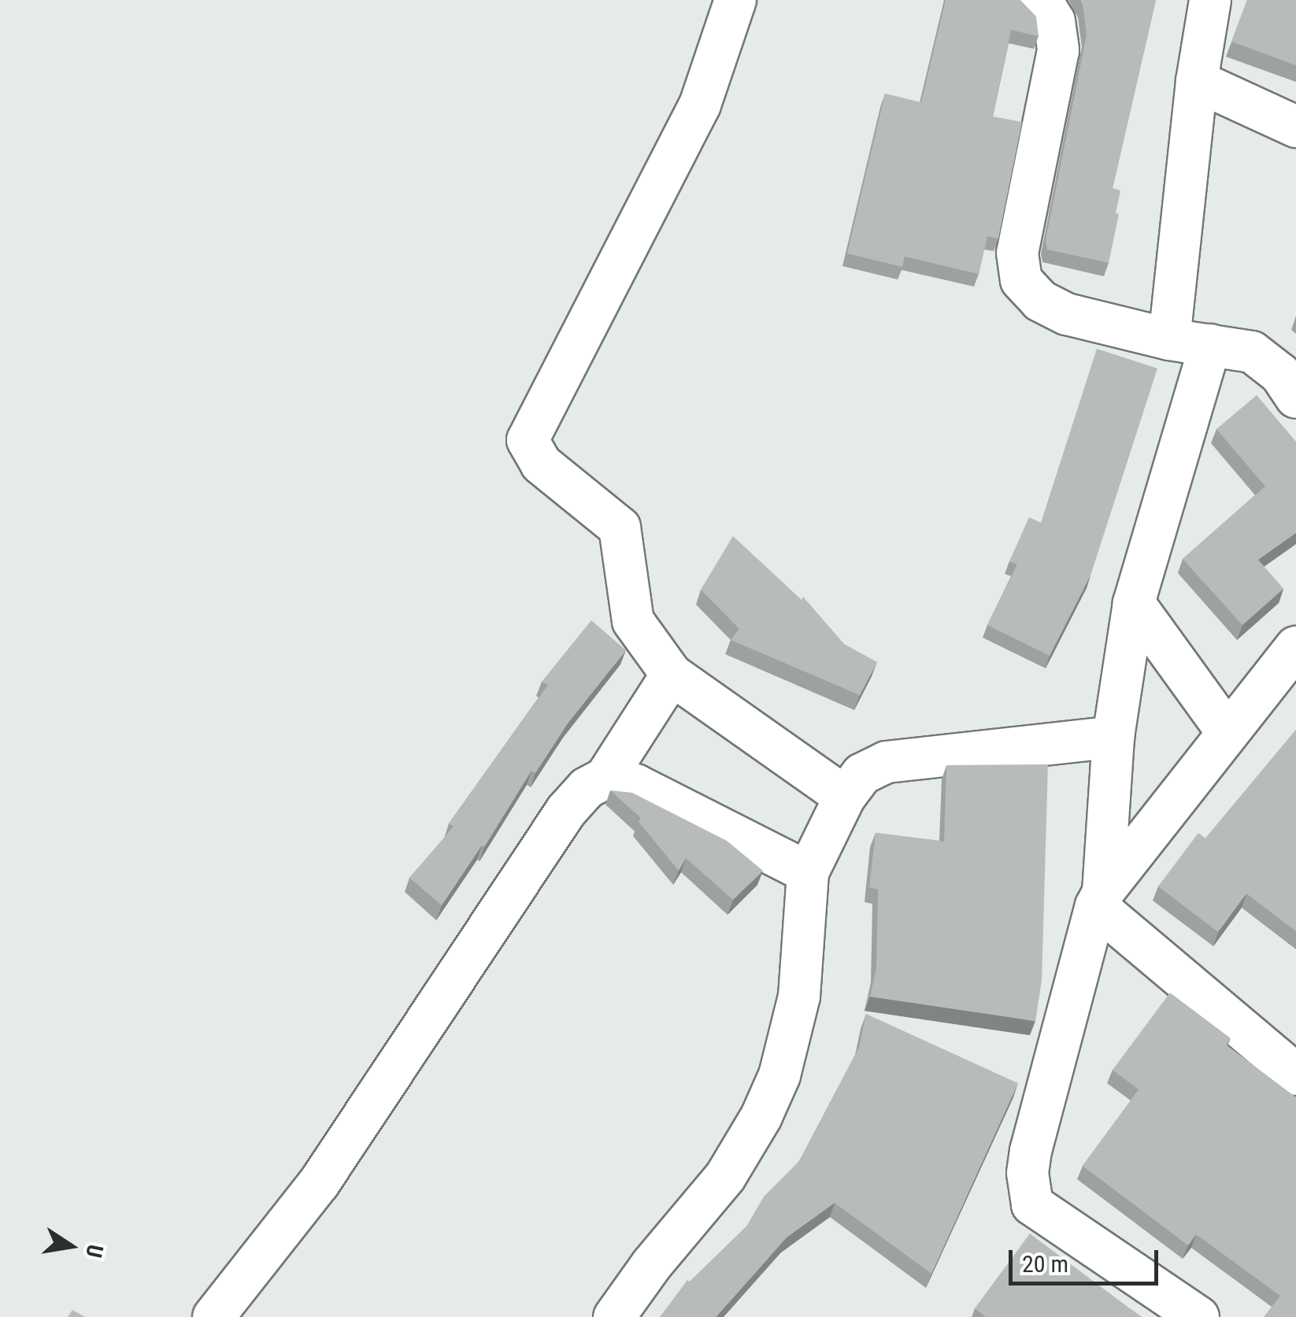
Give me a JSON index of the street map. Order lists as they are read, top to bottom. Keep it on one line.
{"scale_bar":"20 m","north":"right"}
